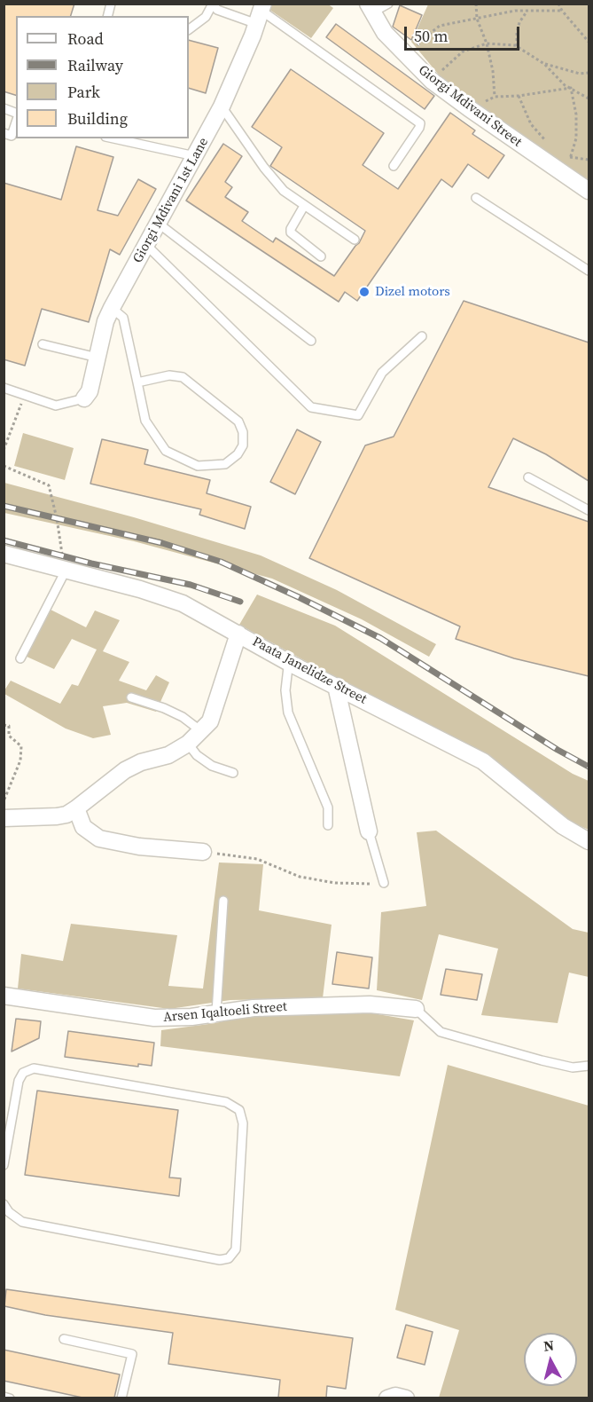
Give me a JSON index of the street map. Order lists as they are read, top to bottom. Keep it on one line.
{"streets":{"street":["Giorgi Mdivani Street","Giorgi Mdivani 1st Lane","Paata Janelidze Street","Arsen Iqaltoeli Street"]},"places":["Dizel motors"],"legend":["Road","Railway","Park","Building"],"scale_bar":"50 m","north":"top"}
